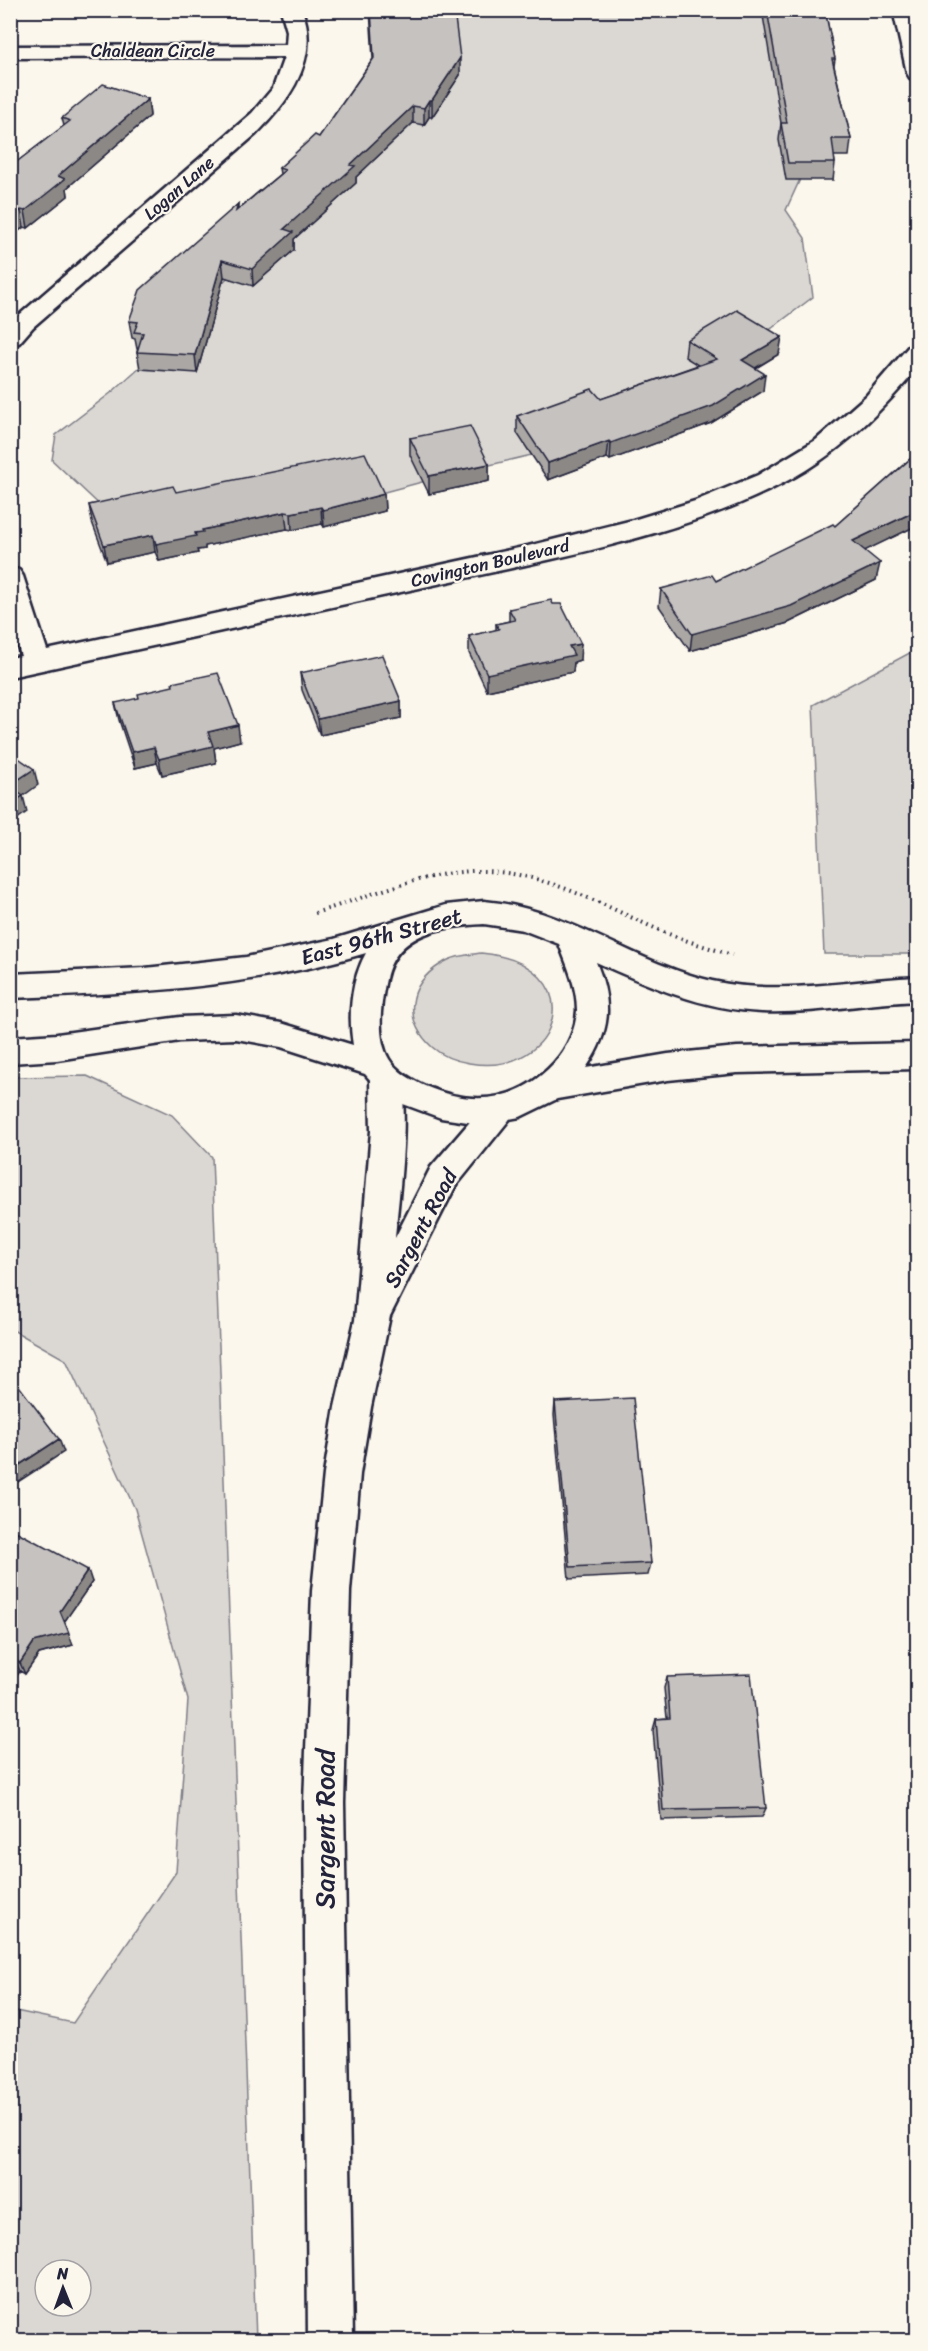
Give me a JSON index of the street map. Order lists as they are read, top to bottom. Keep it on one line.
{"streets":{"street":["Chaldean Circle","Logan Lane","Covington Boulevard","East 96th Street","Sargent Road"]},"crossings":[["Chaldean Circle","Logan Lane"],["East 96th Street","Sargent Road"]],"north":"top"}
